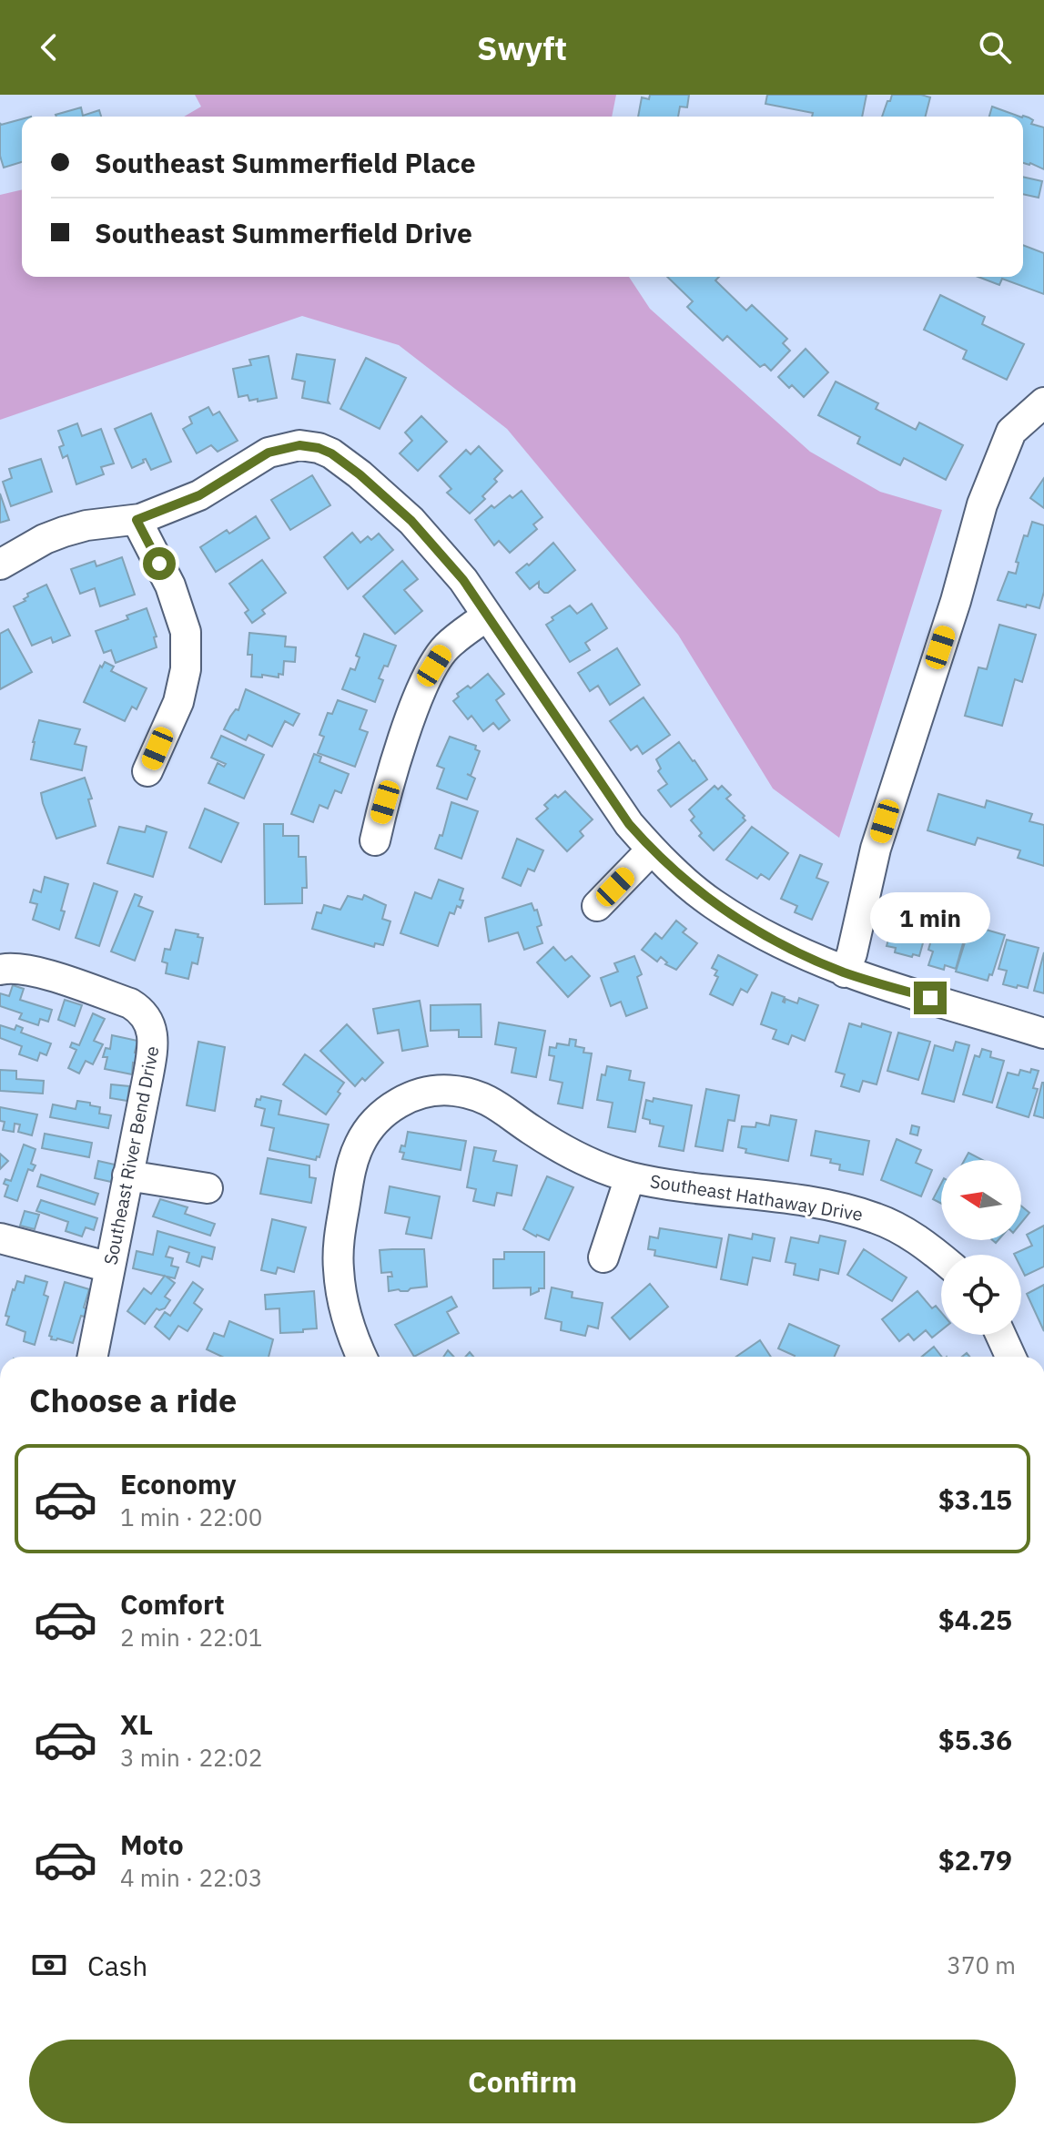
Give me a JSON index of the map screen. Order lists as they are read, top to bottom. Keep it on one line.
{"streets":{"street":["Southeast River Bend Drive","Southeast Hathaway Drive"]},"north":"left","page":{"header":"Swyft","banner":["Southeast Summerfield Place","Southeast Summerfield Drive"],"bubble":"1 min","heading":"Choose a ride","list":[{"name":"Economy","note":"1 min · 22:00","value":"$3.15"},{"name":"Comfort","note":"2 min · 22:01","value":"$4.25"},{"name":"XL","note":"3 min · 22:02","value":"$5.36"},{"name":"Moto","note":"4 min · 22:03","value":"$2.79"}],"pay":["Cash","370 m"],"buttons":"Confirm"}}
